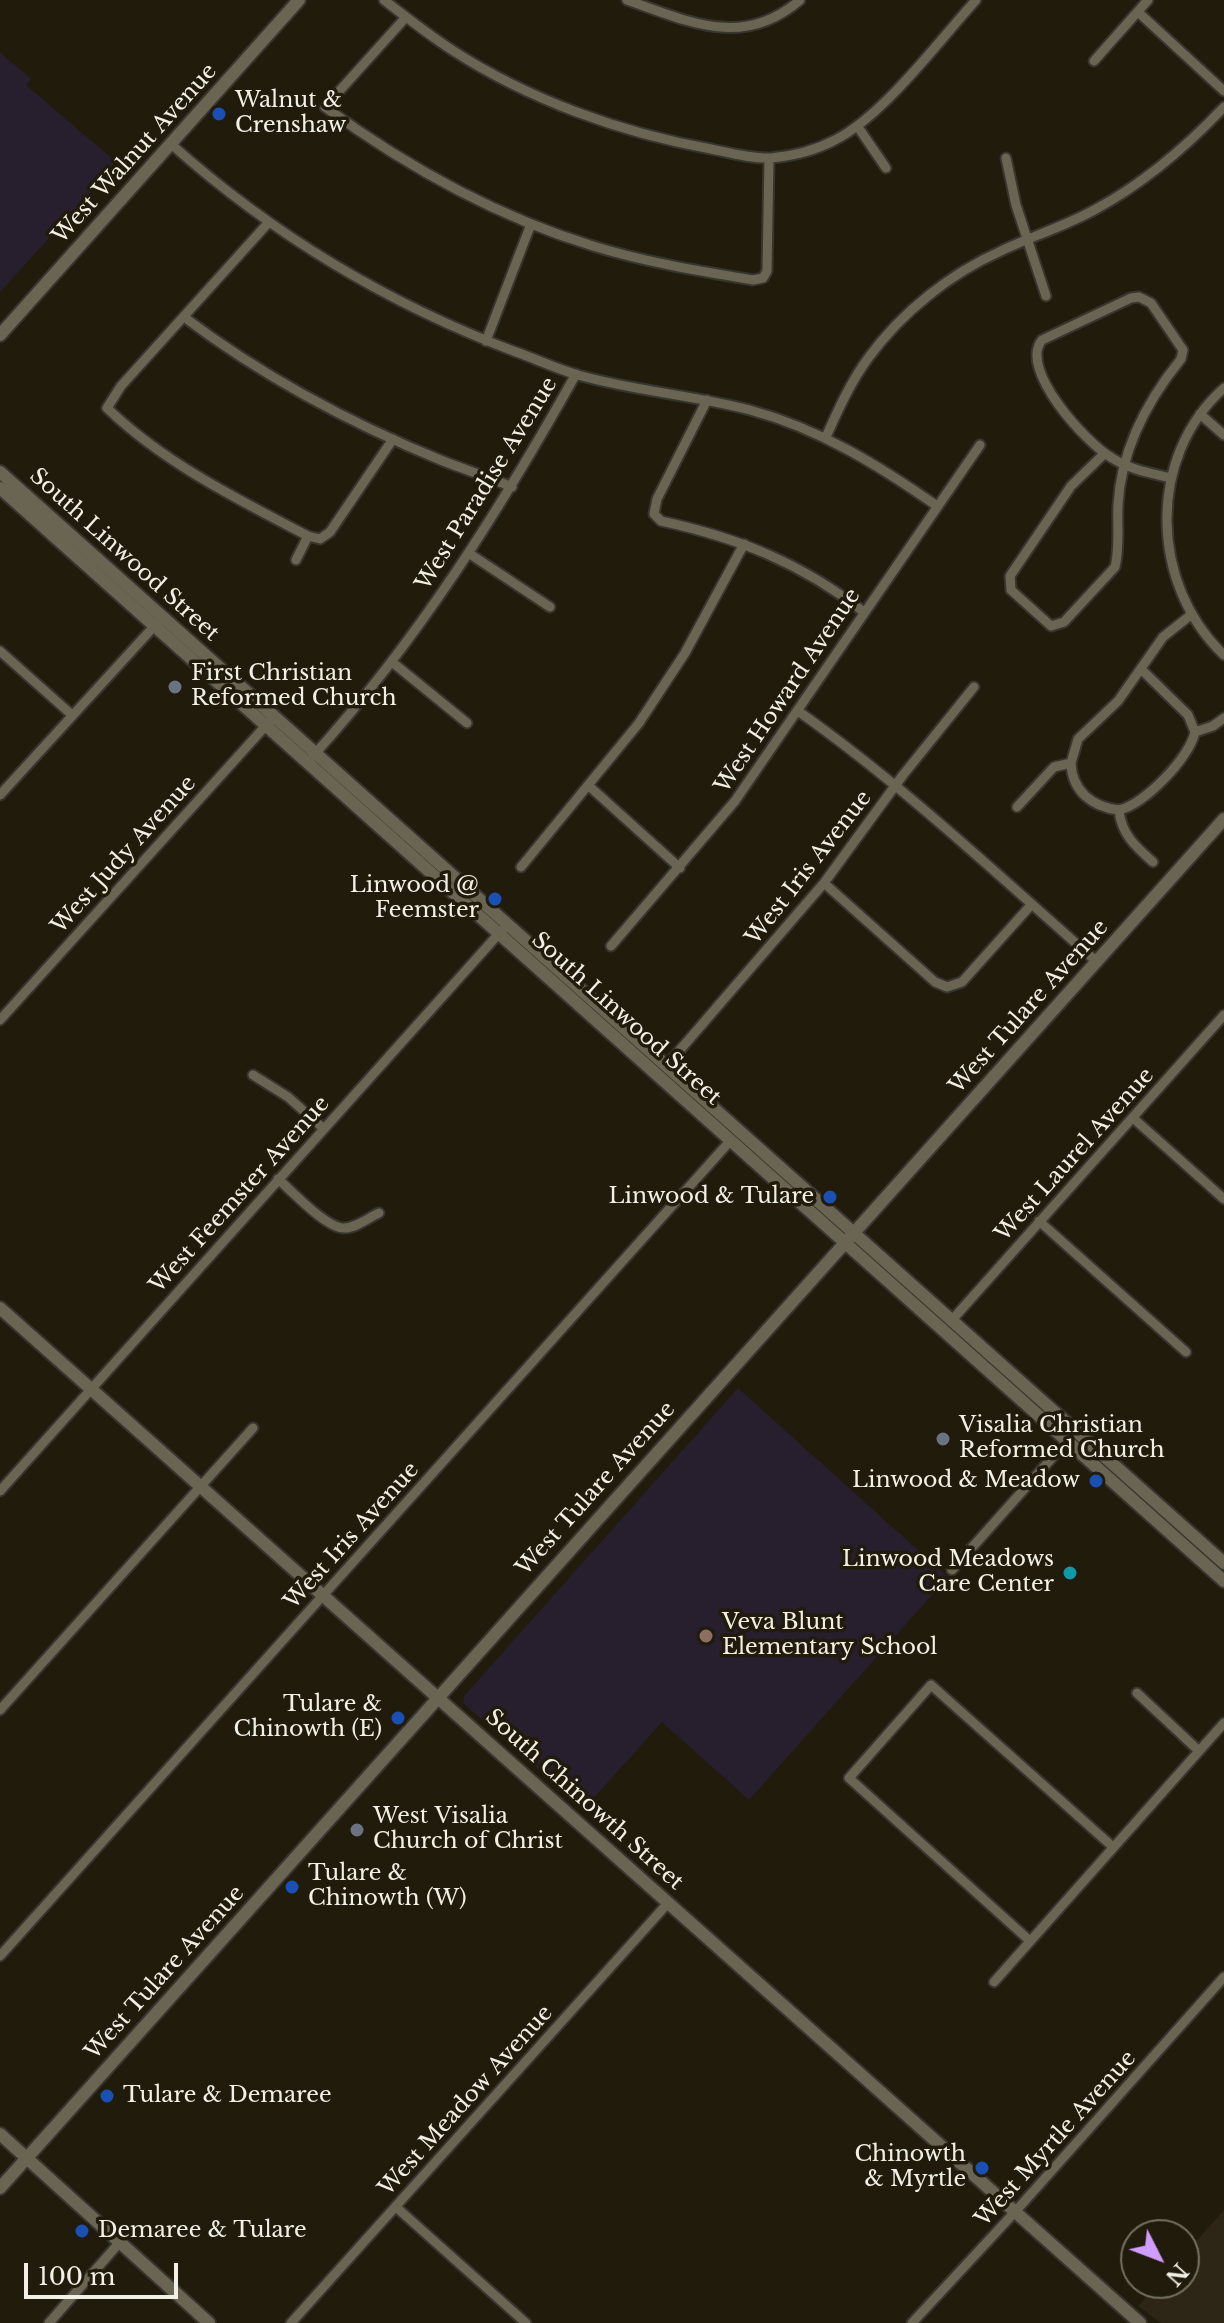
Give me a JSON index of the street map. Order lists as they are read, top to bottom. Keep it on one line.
{"streets":{"street":["West Walnut Avenue","West Paradise Avenue","South Linwood Street","West Howard Avenue","West Judy Avenue","West Iris Avenue","West Tulare Avenue","West Laurel Avenue","West Feemster Avenue","South Chinowth Street","West Meadow Avenue","West Myrtle Avenue"]},"crossings":[["West Paradise Avenue","South Linwood Street"],["South Linwood Street","West Judy Avenue"],["South Linwood Street","West Iris Avenue"],["South Linwood Street","West Tulare Avenue"],["South Linwood Street","West Laurel Avenue"],["South Linwood Street","West Feemster Avenue"],["West Iris Avenue","South Chinowth Street"],["West Tulare Avenue","South Chinowth Street"],["West Feemster Avenue","South Chinowth Street"],["South Chinowth Street","West Meadow Avenue"],["South Chinowth Street","West Myrtle Avenue"]],"places":["Walnut & Crenshaw","First Christian Reformed Church","Linwood @ Feemster","Linwood & Tulare","Visalia Christian Reformed Church","Linwood & Meadow","Linwood Meadows Care Center","Veva Blunt Elementary School","Tulare & Chinowth (E)","West Visalia Church of Christ","Tulare & Chinowth (W)","Tulare & Demaree","Chinowth & Myrtle","Demaree & Tulare"],"scale_bar":"100 m","north":"bottom right"}
